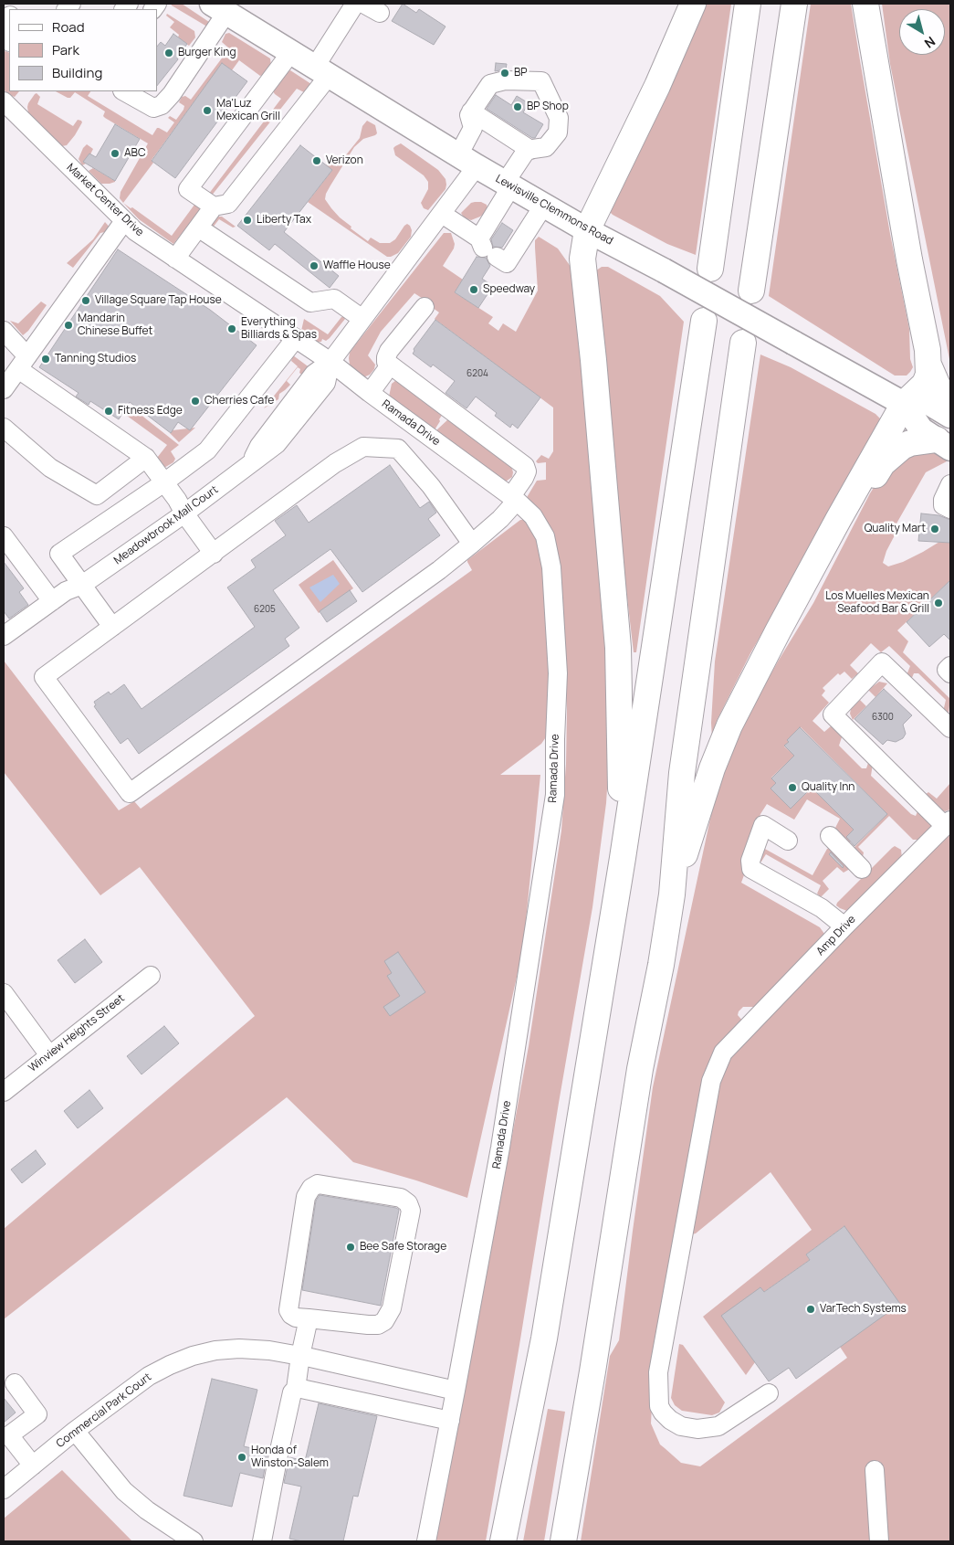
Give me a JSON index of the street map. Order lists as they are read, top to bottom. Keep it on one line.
{"streets":{"main road":["Lewisville Clemmons Road"],"street":["Market Center Drive","Ramada Drive","Meadowbrook Mall Court","Amp Drive","Winview Heights Street","Commercial Park Court"]},"crossings":[["Market Center Drive","Ramada Drive"],["Market Center Drive","Meadowbrook Mall Court"],["Ramada Drive","Meadowbrook Mall Court"],["Ramada Drive","Commercial Park Court"]],"places":["Burger King","BP","BP Shop","Ma'Luz Mexican Grill","ABC","Verizon","Liberty Tax","Waffle House","Speedway","Village Square Tap House","Mandarin Chinese Buffet","Everything Billiards & Spas","Tanning Studios","Cherries Cafe","Fitness Edge","Quality Mart","Los Muelles Mexican Seafood Bar & Grill","Quality Inn","Bee Safe Storage","VarTech Systems","Honda of Winston-Salem"],"house_numbers":["6204","6205","6300"],"legend":["Road","Park","Building"],"north":"bottom right"}
